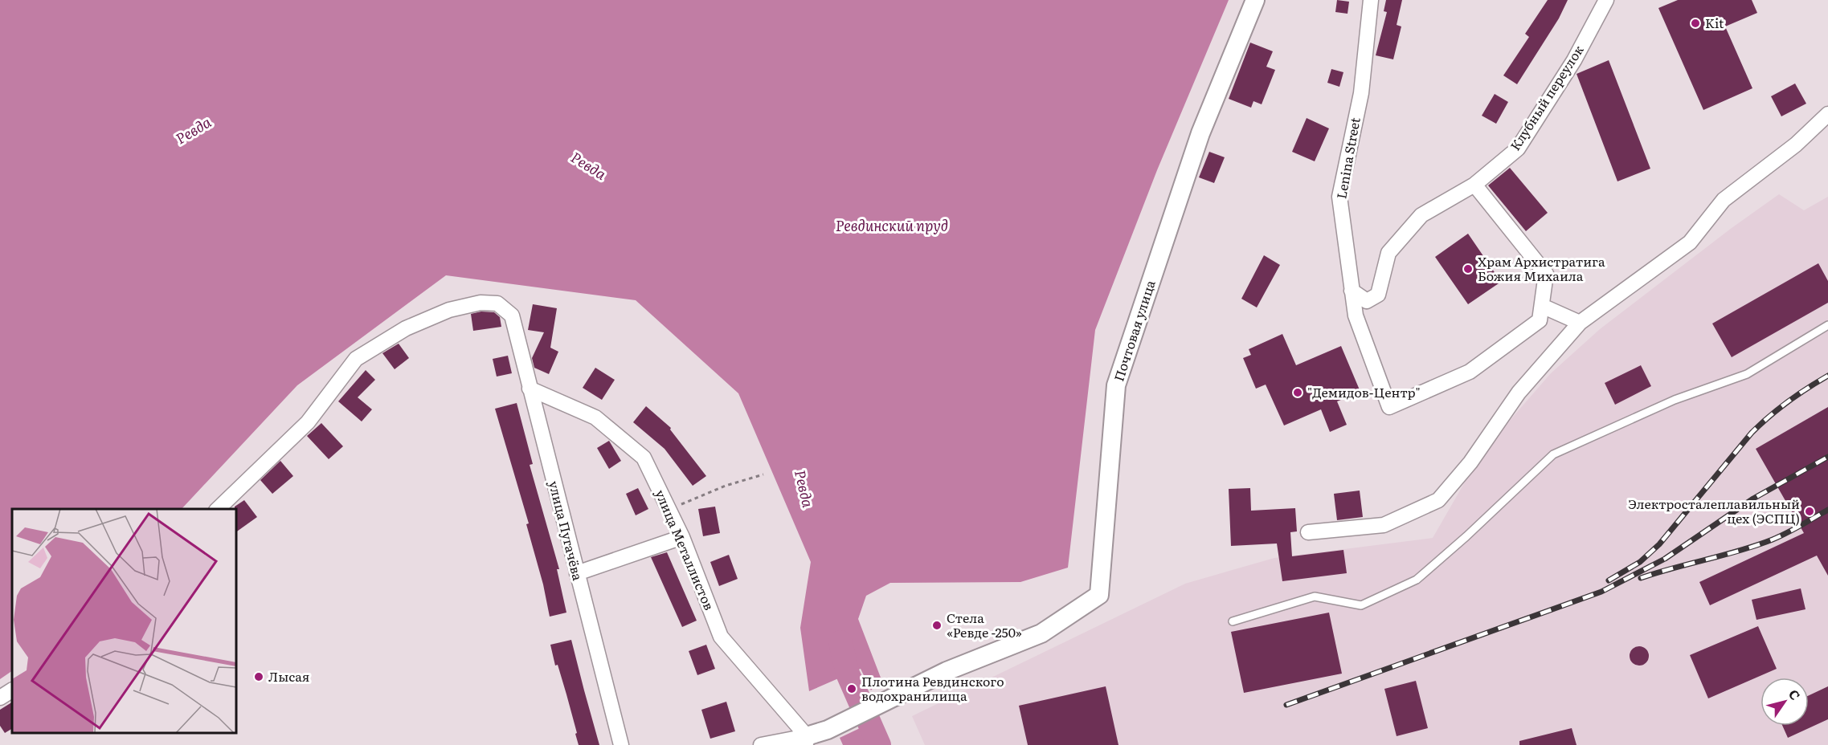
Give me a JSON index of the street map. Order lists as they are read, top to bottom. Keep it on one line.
{"streets":{"street":["Клубный переулок","Lenina Street","Почтовая улица","улица Пугачёва","улица Металлистов"]},"crossings":[["Клубный переулок","Lenina Street"],["Почтовая улица","улица Металлистов"],["улица Пугачёва","улица Металлистов"]],"water":["Ревда","Ревдинский пруд"],"places":["Kit","Храм Архистратига Божия Михаила","\"Демидов-Центр\"","Электросталеплавильный цех (ЭСПЦ)","Стела «Ревде -250»","Лысая","Плотина Ревдинского водохранилища"],"north":"top right"}
